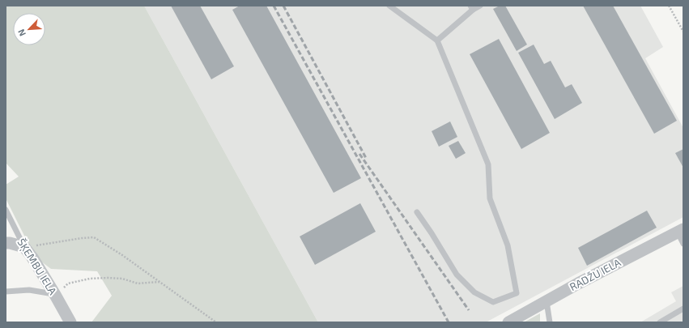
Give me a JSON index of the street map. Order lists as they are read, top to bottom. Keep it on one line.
{"streets":{"street":["ŠĶEMBU IELA","RADŽU IELA"]},"north":"bottom left"}
